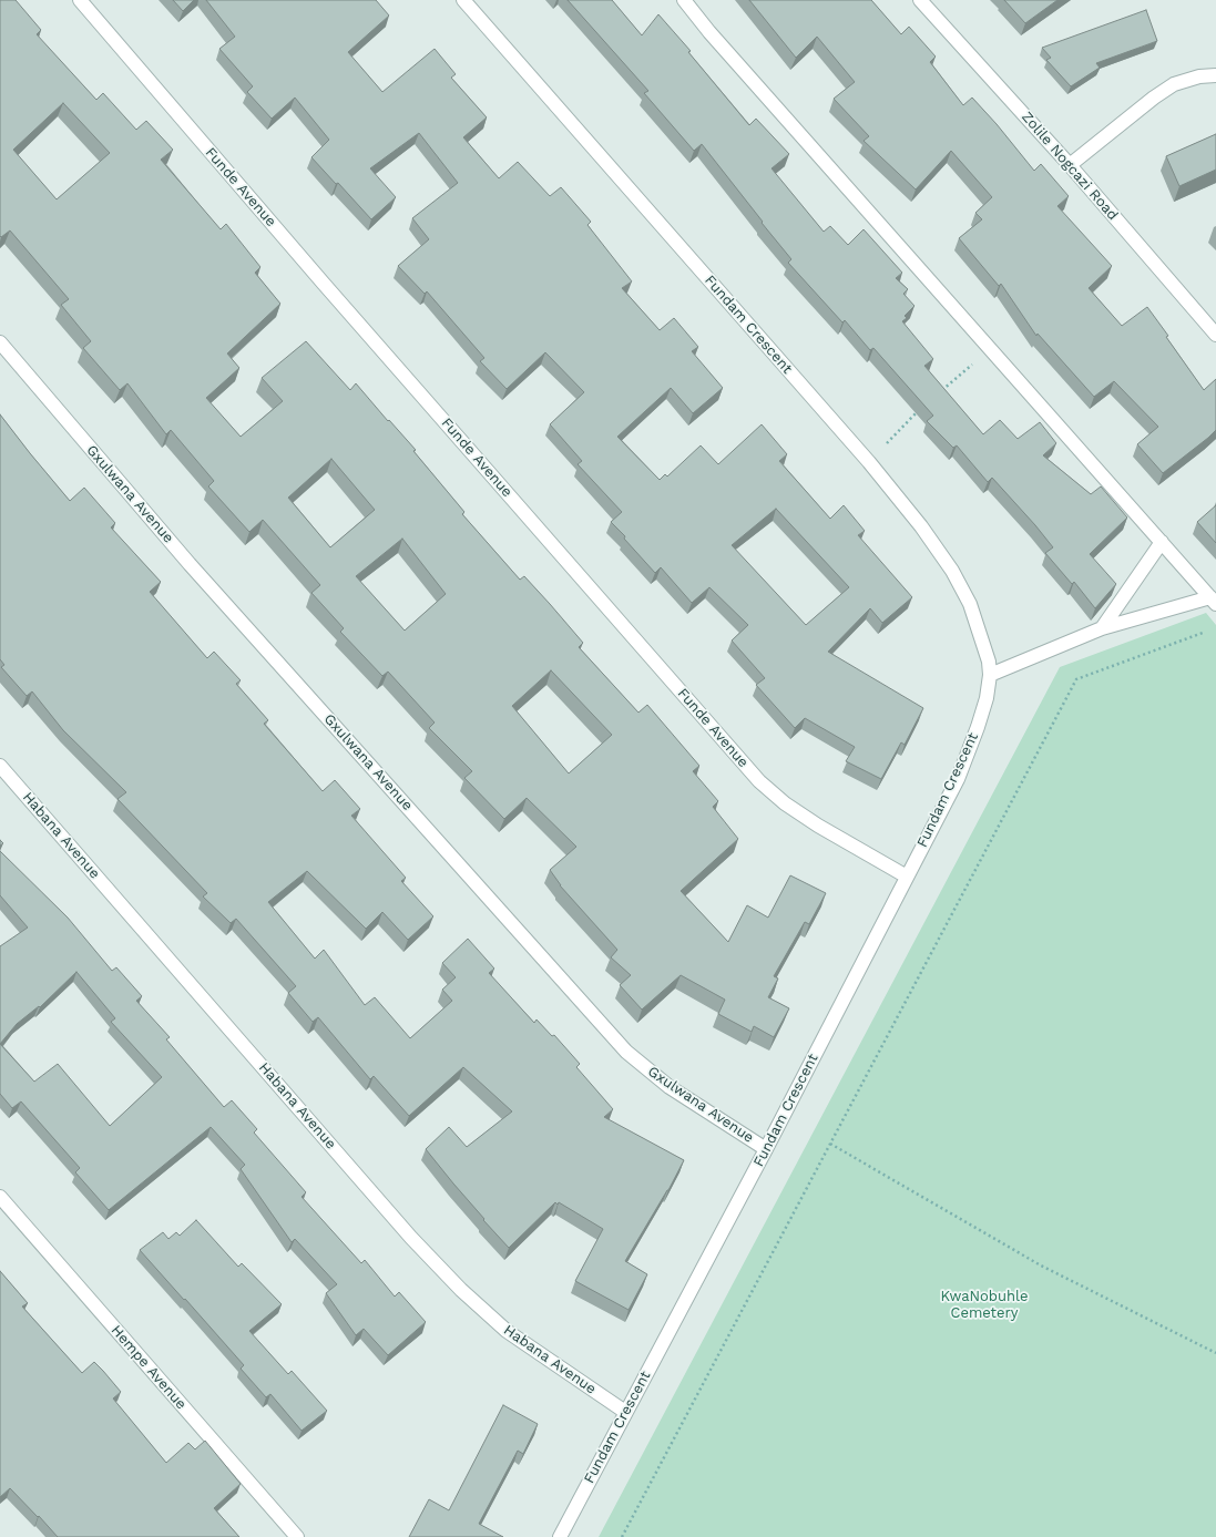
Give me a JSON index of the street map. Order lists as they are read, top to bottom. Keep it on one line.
{"streets":{"street":["Zolile Nogcazi Road","Funde Avenue","Fundam Crescent","Gxulwana Avenue","Habana Avenue","Hempe Avenue"]},"crossings":[["Funde Avenue","Fundam Crescent"],["Fundam Crescent","Gxulwana Avenue"],["Fundam Crescent","Habana Avenue"]],"parks":["KwaNobuhle Cemetery"]}
